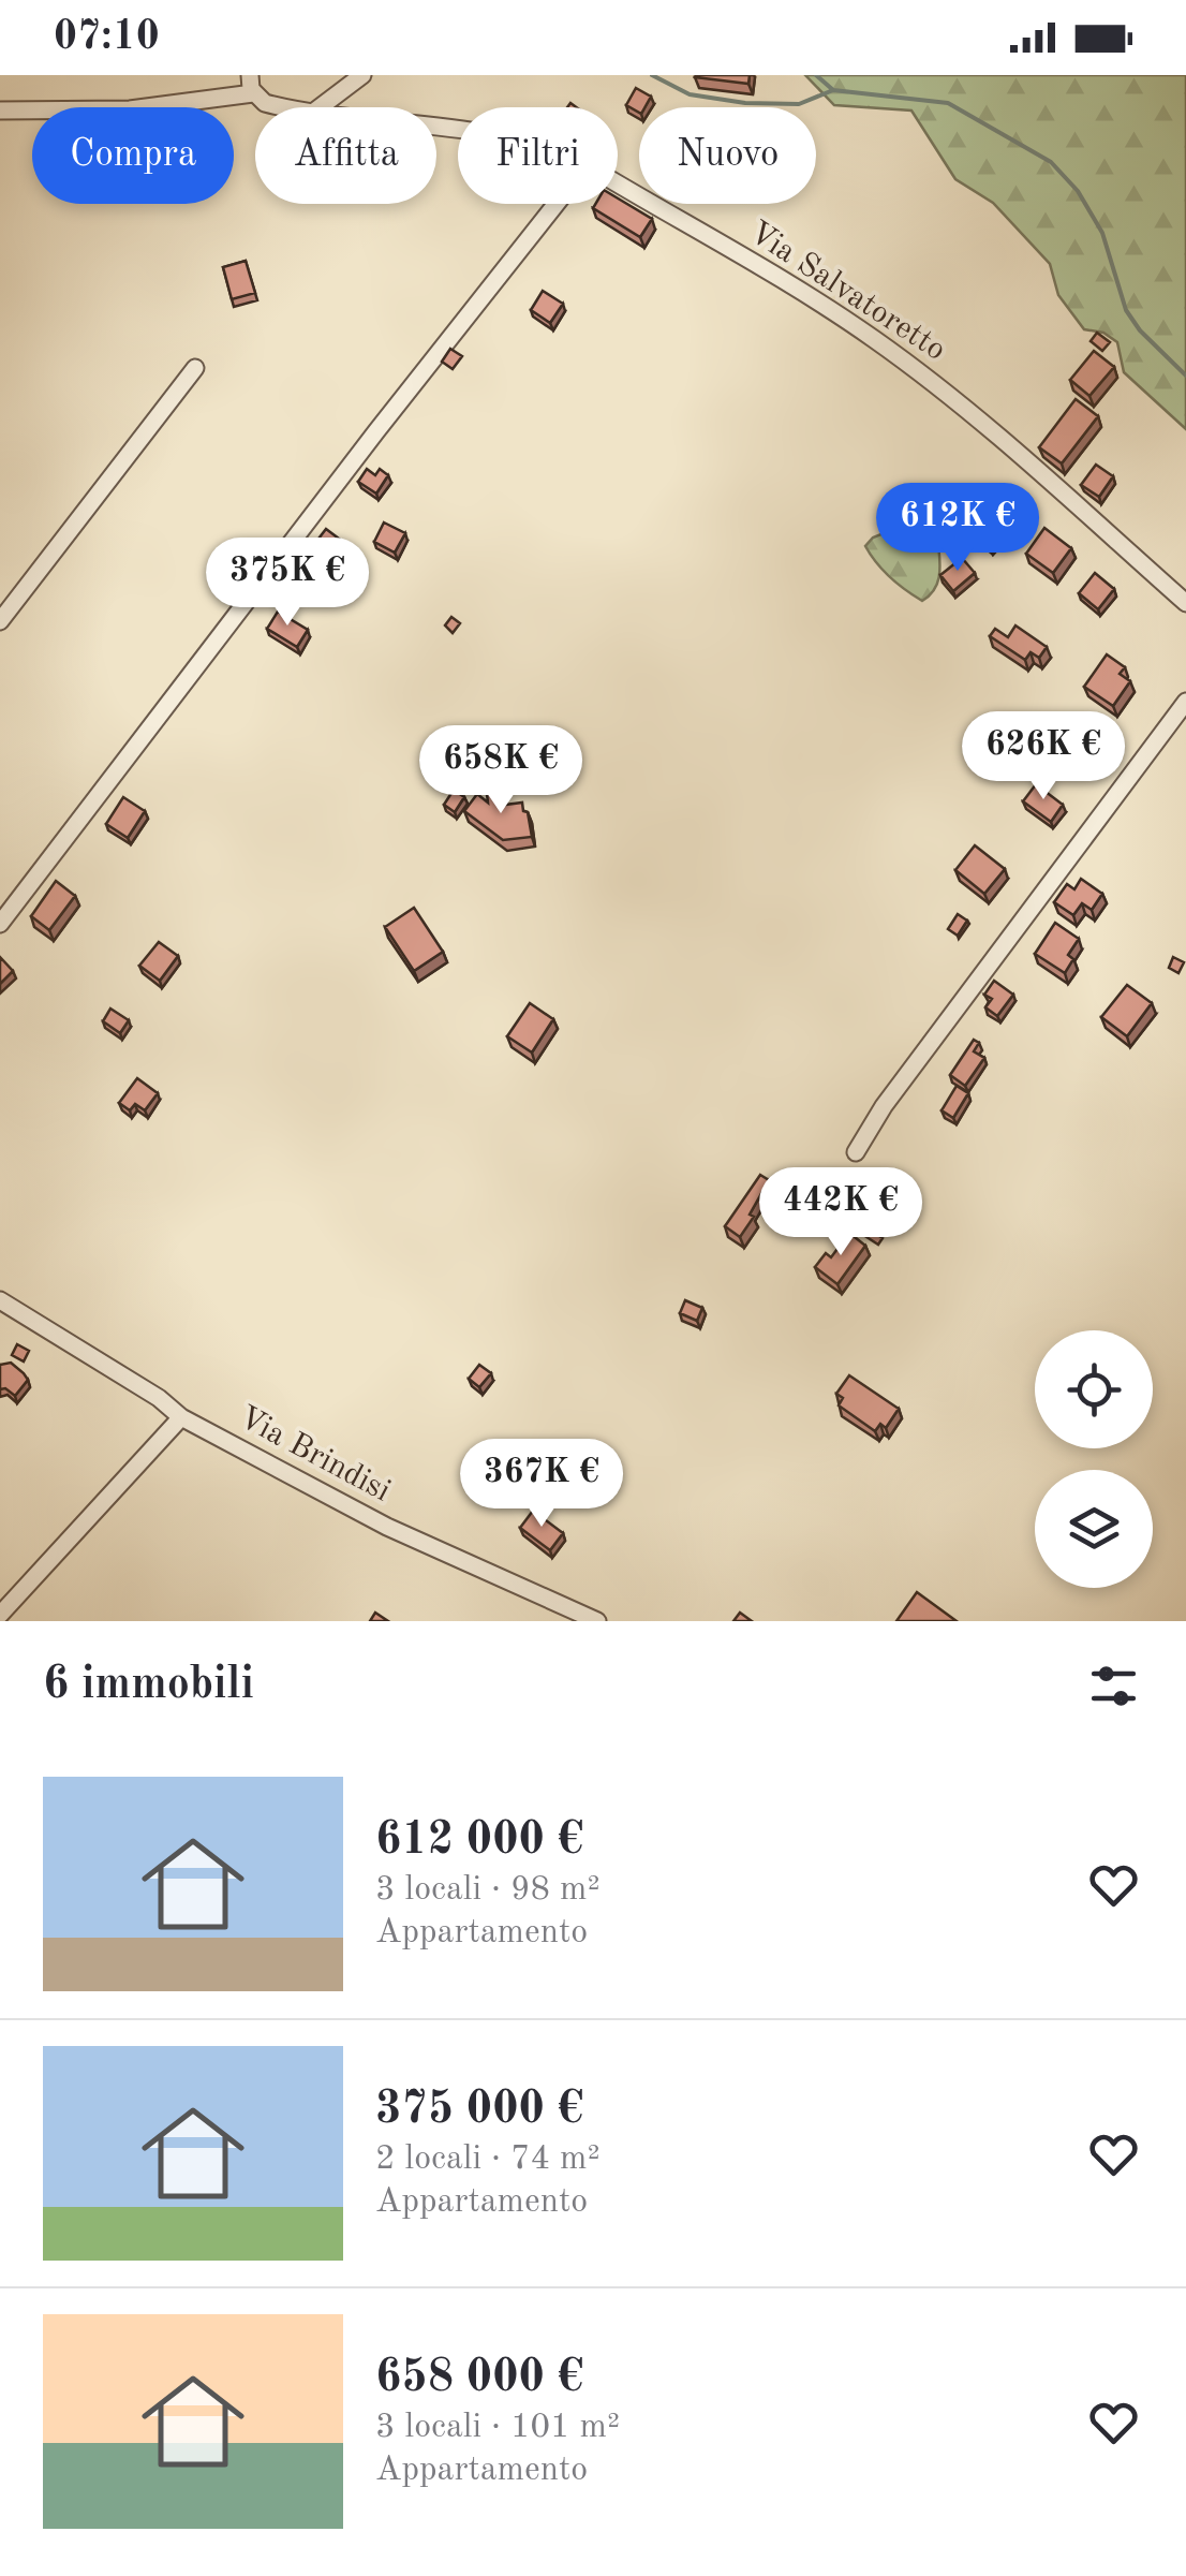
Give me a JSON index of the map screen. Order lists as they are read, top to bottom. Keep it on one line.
{"streets":{"street":["Via Salvatoretto","Via Brindisi"]},"page":{"status":"07:10","chip":["Compra","Affitta","Filtri","Nuovo"],"price":["612K €","375K €","626K €","658K €","442K €","367K €"],"heading":"6 immobili","list":[{"name":"612 000 €","note":"3 locali · 98 m² · Appartamento"},{"name":"375 000 €","note":"2 locali · 74 m² · Appartamento"},{"name":"658 000 €","note":"3 locali · 101 m² · Appartamento"}]}}
